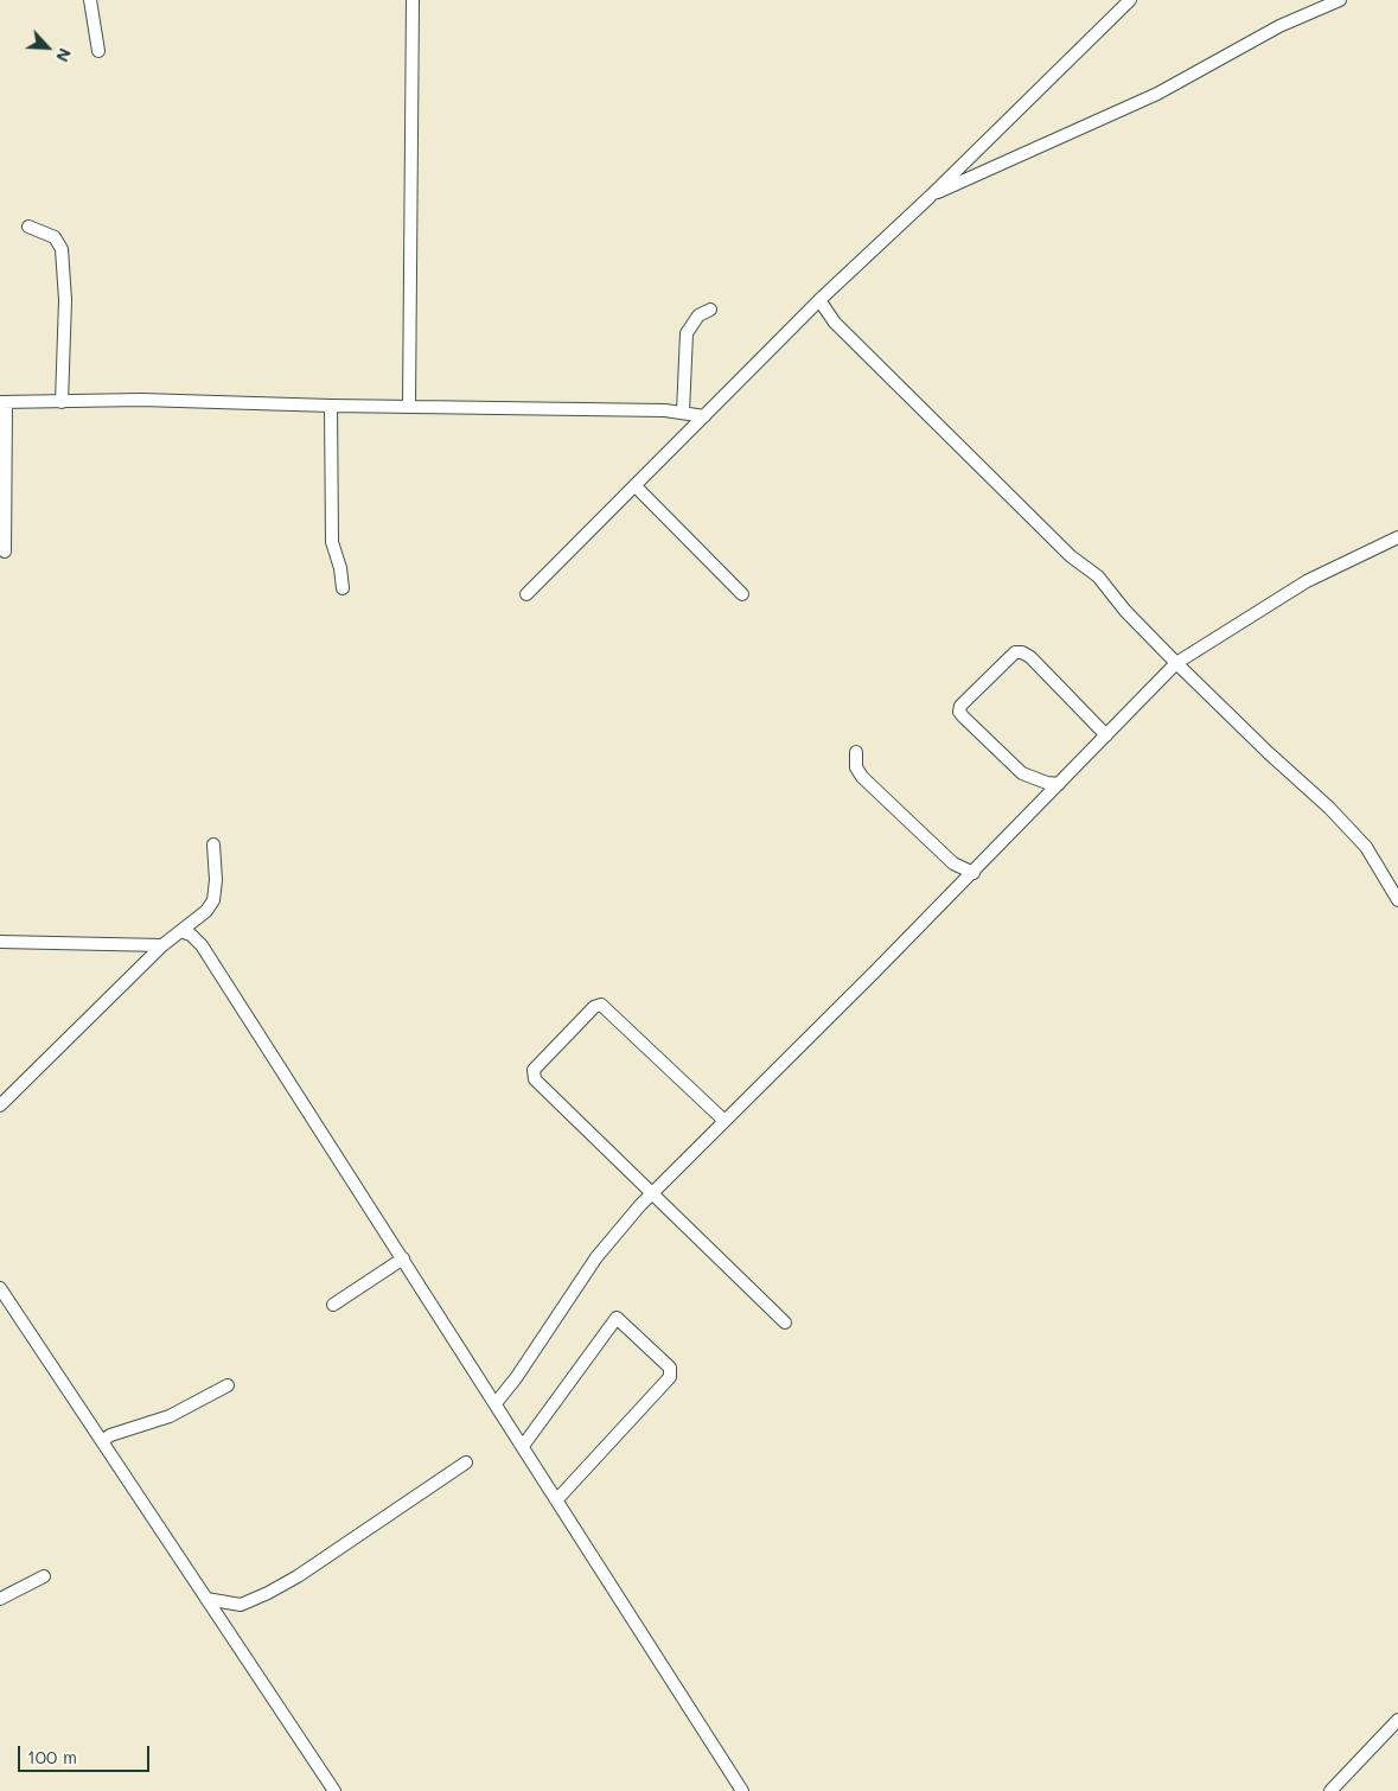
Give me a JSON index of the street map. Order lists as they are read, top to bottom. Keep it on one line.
{"scale_bar":"100 m","north":"bottom right"}
